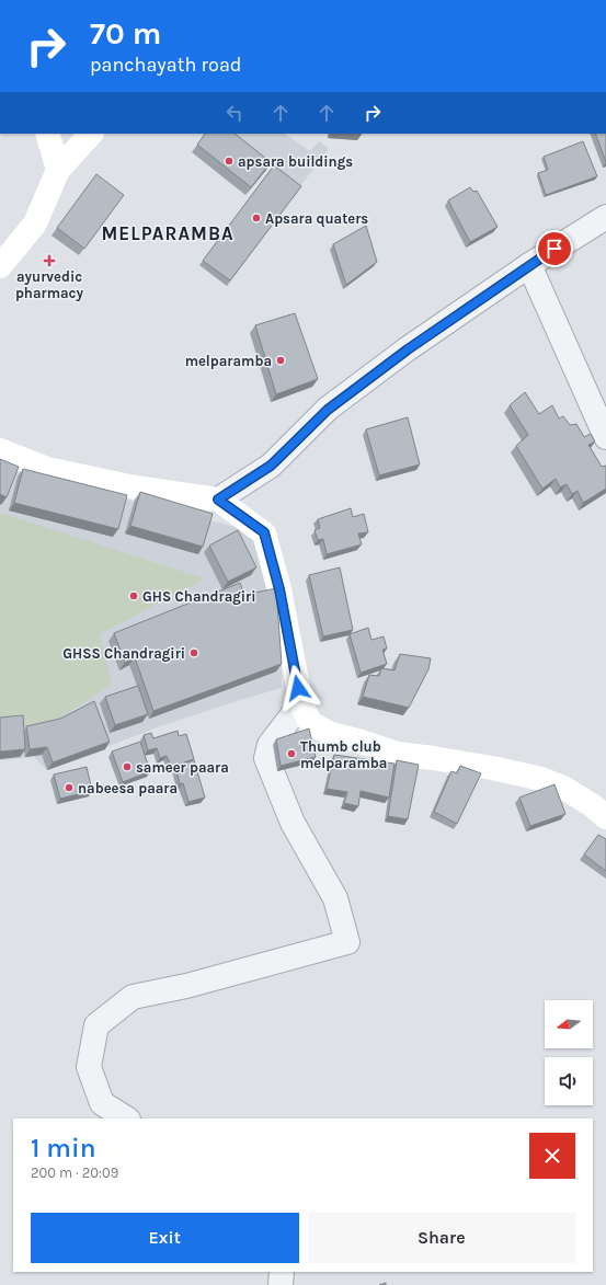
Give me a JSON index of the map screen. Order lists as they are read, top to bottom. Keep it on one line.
{"districts":["MELPARAMBA"],"places":{"other":["apsara buildings","Apsara quaters","melparamba","GHS Chandragiri","GHSS Chandragiri","Thumb club melparamba","sameer paara","nabeesa paara"],"health":["ayurvedic pharmacy"]},"north":"left","page":{"turn":["70 m","panchayath road"],"heading":["1 min","200 m · 20:09"],"buttons":["Exit","Share"]}}
